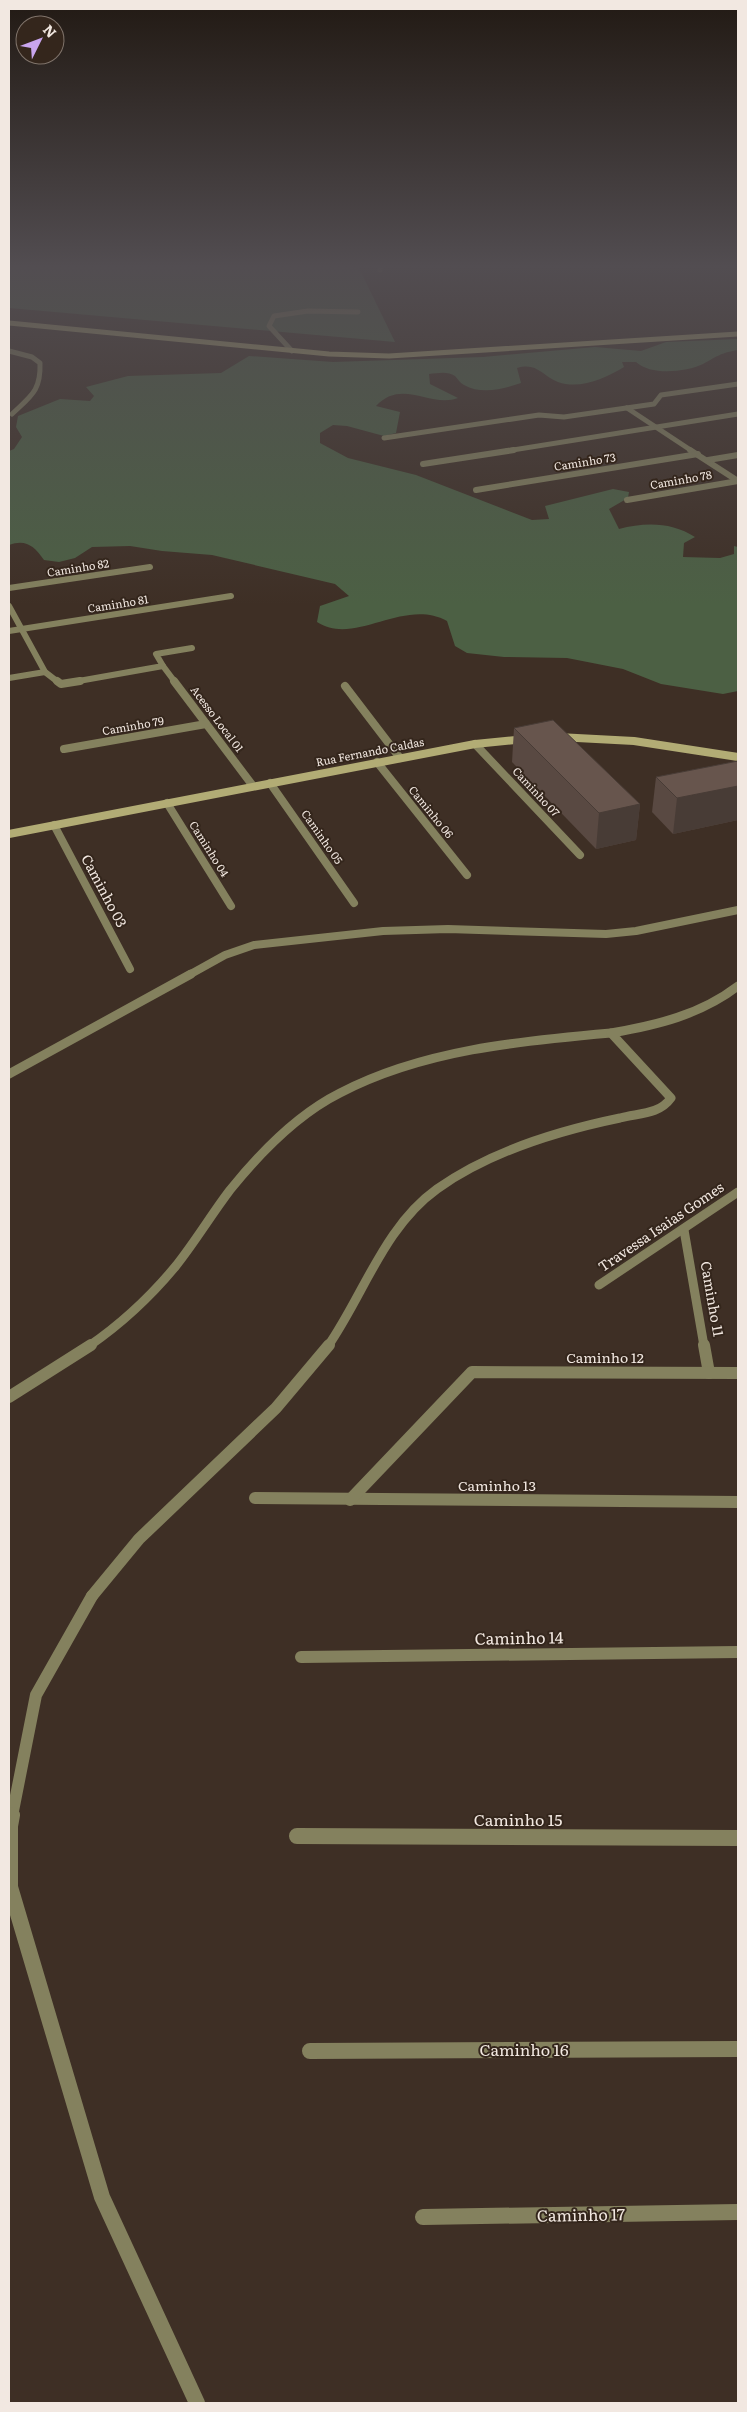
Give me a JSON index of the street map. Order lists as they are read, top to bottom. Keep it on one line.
{"streets":{"main road":["Rua Fernando Caldas"],"street":["Caminho 73","Caminho 78","Caminho 82","Caminho 81","Acesso Local 01","Caminho 79","Caminho 07","Caminho 06","Caminho 05","Caminho 04","Caminho 03","Travessa Isaias Gomes","Caminho 11","Caminho 12","Caminho 13","Caminho 14","Caminho 15","Caminho 16","Caminho 17"]},"crossings":[["Acesso Local 01","Caminho 79"],["Acesso Local 01","Rua Fernando Caldas"],["Rua Fernando Caldas","Caminho 07"],["Rua Fernando Caldas","Caminho 06"],["Rua Fernando Caldas","Caminho 05"],["Rua Fernando Caldas","Caminho 04"],["Rua Fernando Caldas","Caminho 03"],["Travessa Isaias Gomes","Caminho 11"],["Caminho 11","Caminho 12"],["Caminho 12","Caminho 13"]],"north":"top right"}
